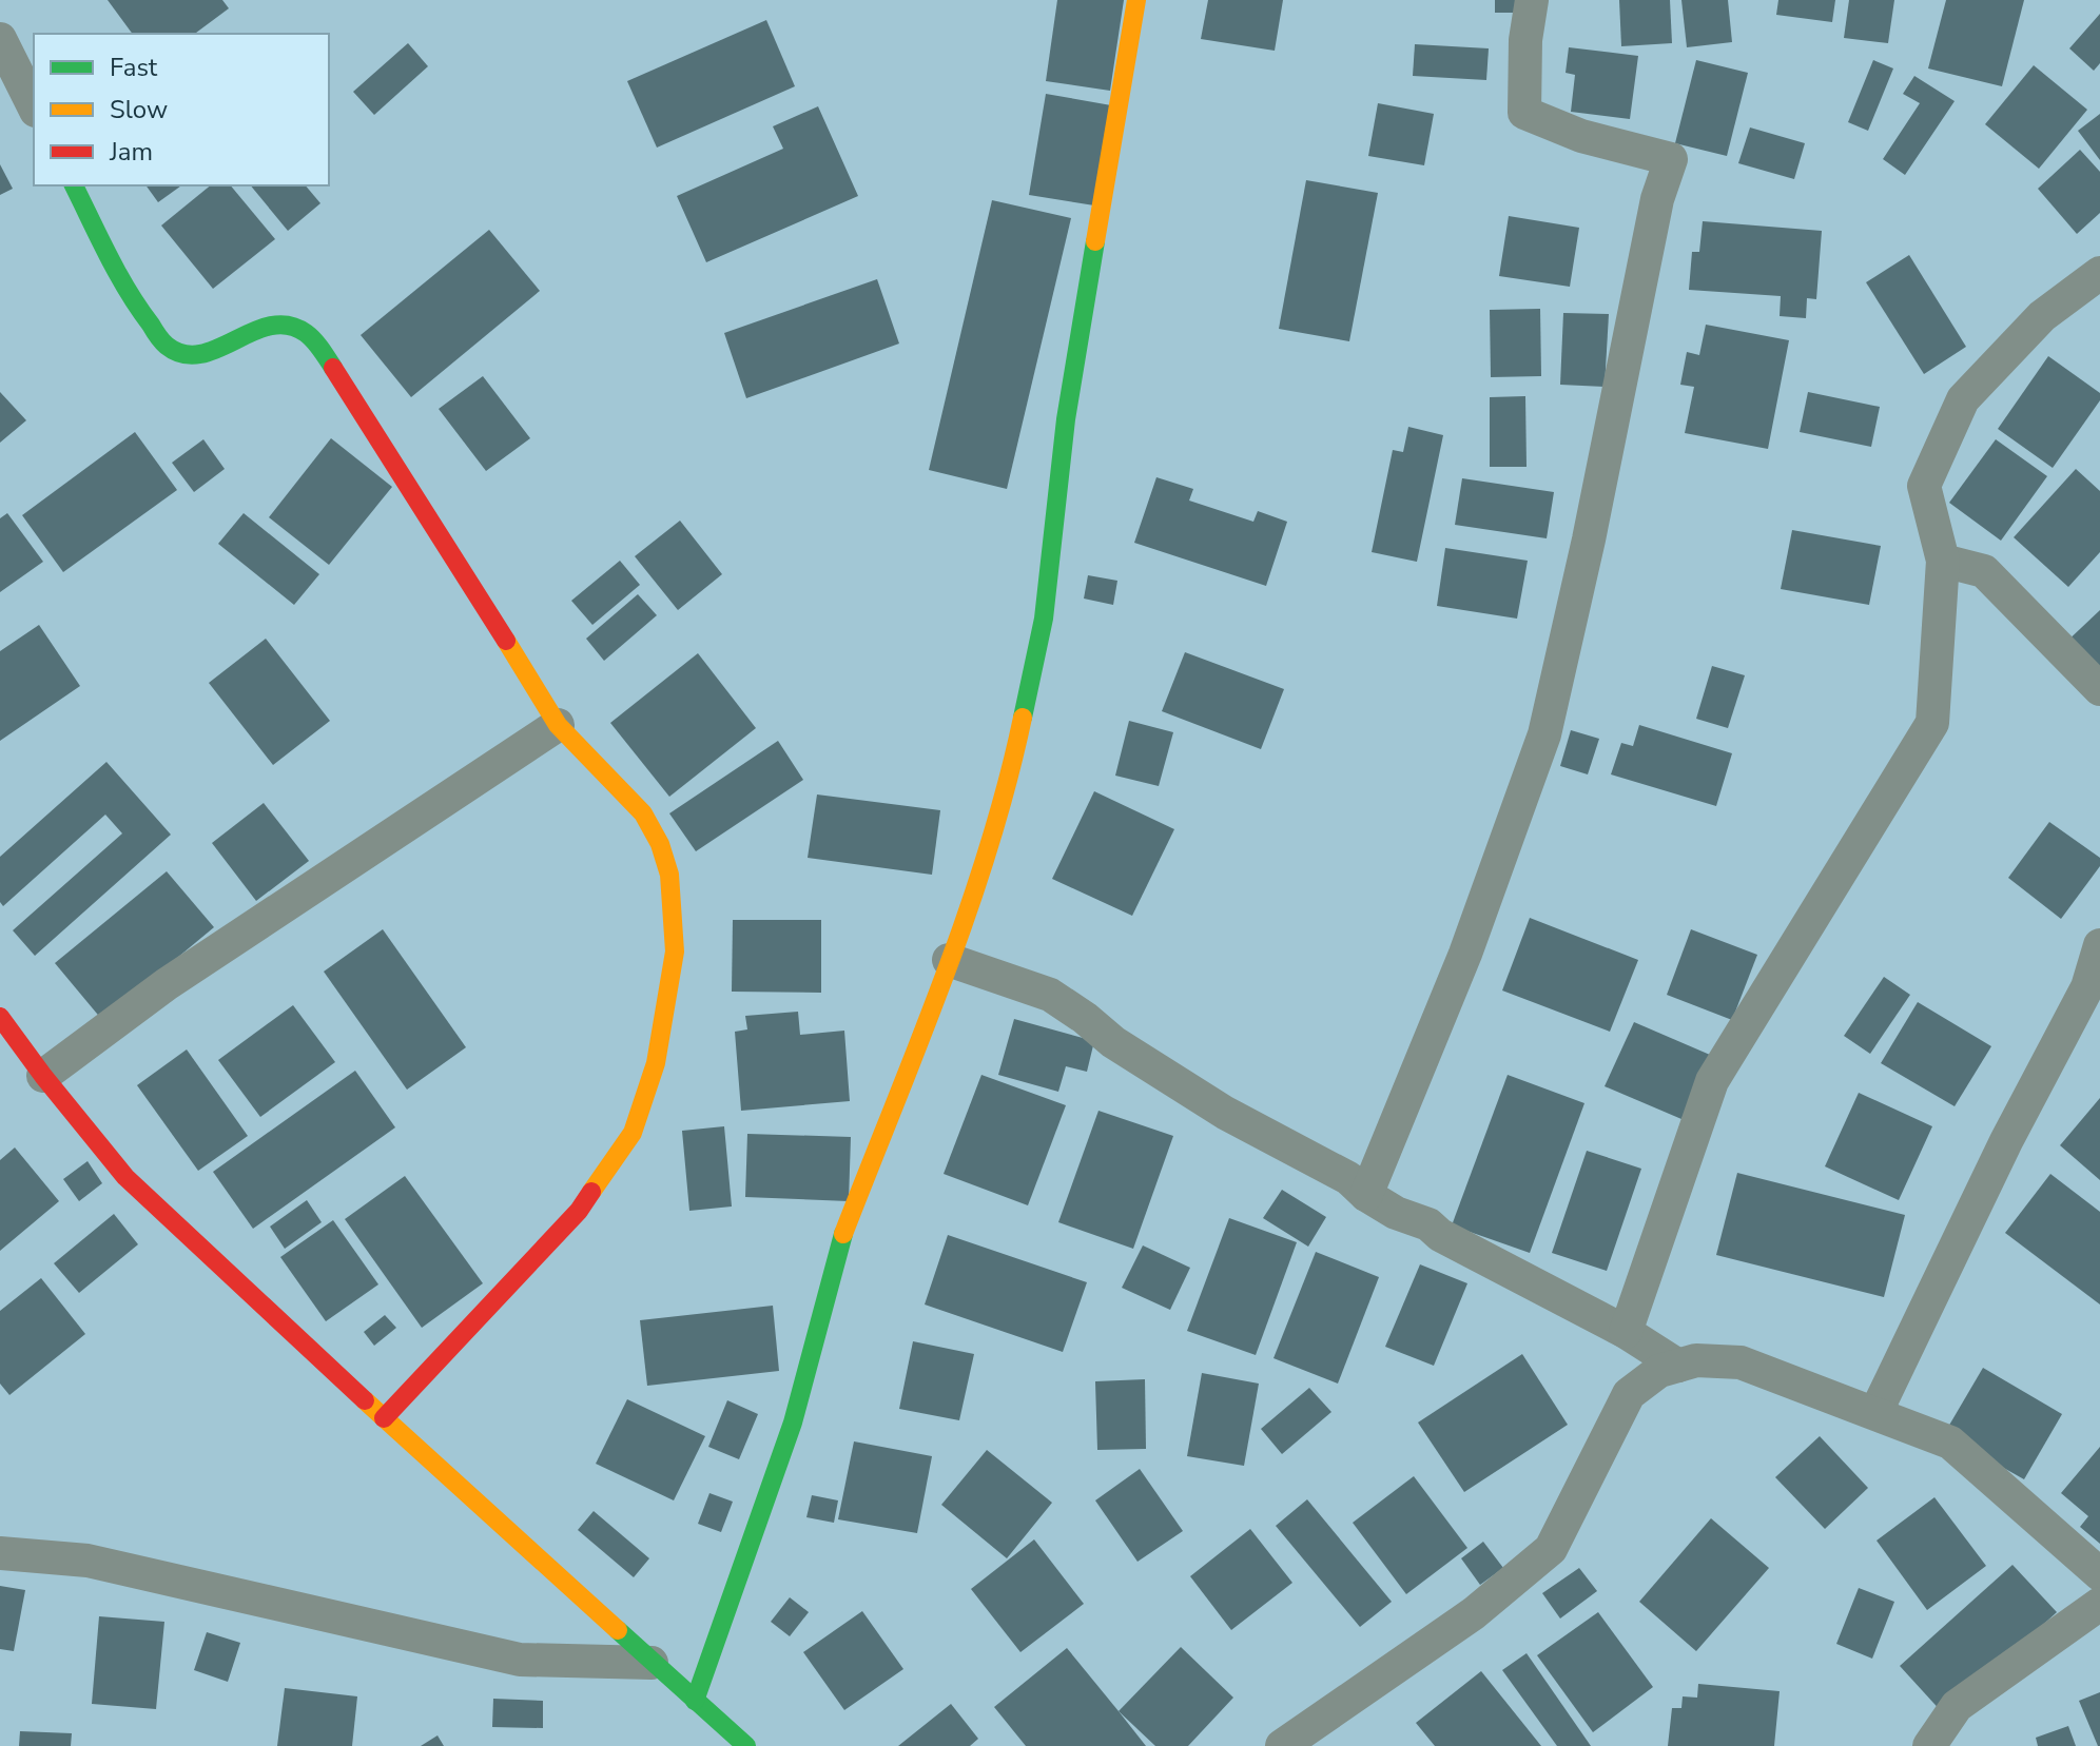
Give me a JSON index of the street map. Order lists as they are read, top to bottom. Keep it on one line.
{"legend":["Fast","Slow","Jam"]}
